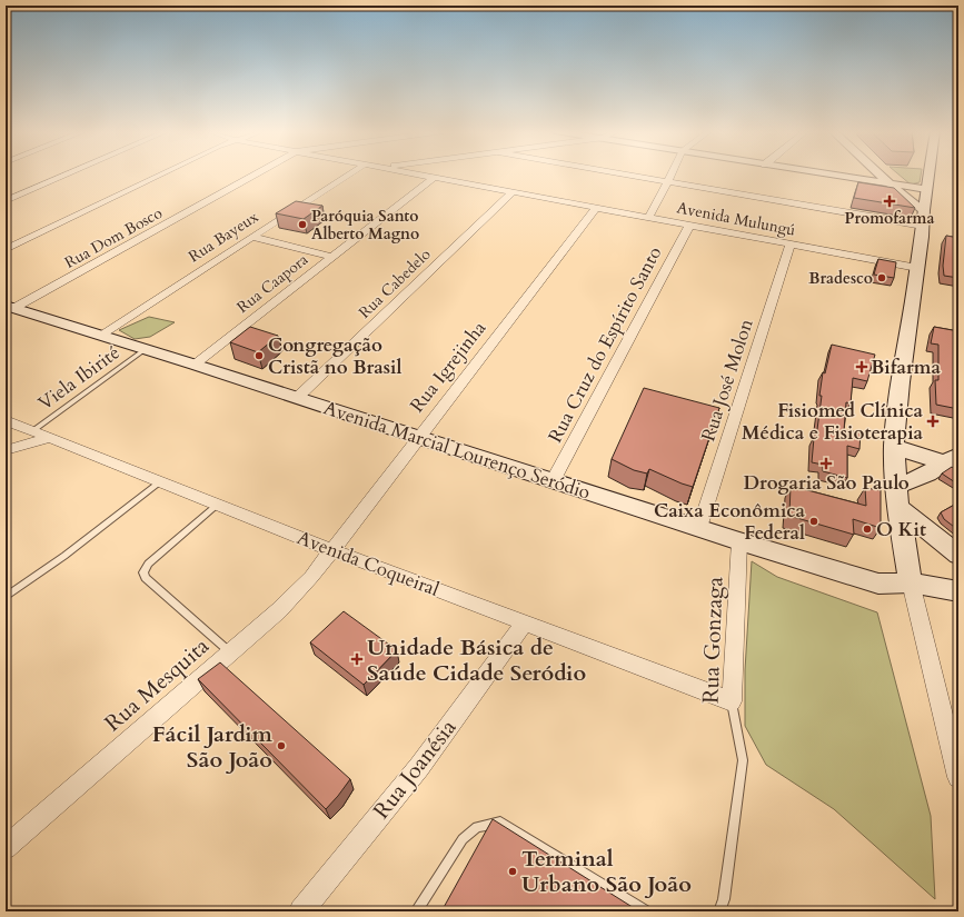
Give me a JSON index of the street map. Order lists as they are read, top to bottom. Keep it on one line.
{"streets":{"main road":["Avenida Marcial Lourenço Seródio"],"street":["Avenida Mulungú","Rua Bayeux","Rua Dom Bosco","Rua Caapora","Rua Cabedelo","Rua Cruz do Espírito Santo","Rua Igrejinha","Rua José Molon","Avenida Coqueiral","Rua Gonzaga","Rua Mesquita","Rua Joanésia"],"lane":["Viela Ibirité"]},"crossings":[["Avenida Mulungú","Rua Caapora"],["Avenida Mulungú","Rua Cabedelo"],["Avenida Mulungú","Rua Cruz do Espírito Santo"],["Avenida Mulungú","Rua Igrejinha"],["Avenida Mulungú","Rua José Molon"],["Rua Bayeux","Avenida Marcial Lourenço Seródio"],["Rua Dom Bosco","Avenida Marcial Lourenço Seródio"],["Rua Caapora","Avenida Marcial Lourenço Seródio"],["Rua Cabedelo","Avenida Marcial Lourenço Seródio"],["Rua Cruz do Espírito Santo","Avenida Marcial Lourenço Seródio"],["Rua Igrejinha","Avenida Marcial Lourenço Seródio"],["Rua Igrejinha","Avenida Coqueiral"],["Rua Igrejinha","Rua Mesquita"],["Viela Ibirité","Avenida Marcial Lourenço Seródio"],["Viela Ibirité","Avenida Coqueiral"],["Rua José Molon","Avenida Marcial Lourenço Seródio"],["Avenida Marcial Lourenço Seródio","Rua Gonzaga"],["Avenida Coqueiral","Rua Gonzaga"],["Avenida Coqueiral","Rua Mesquita"],["Avenida Coqueiral","Rua Joanésia"]],"places":{"health":["Promofarma","Bifarma","Fisiomed Clínica Médica e Fisioterapia","Drogaria São Paulo","Unidade Básica de Saúde Cidade Seródio"],"other":["Paróquia Santo Alberto Magno","Bradesco","Congregação Cristã no Brasil","Caixa Econômica Federal","O Kit","Fácil Jardim São João","Terminal Urbano São João"]}}
